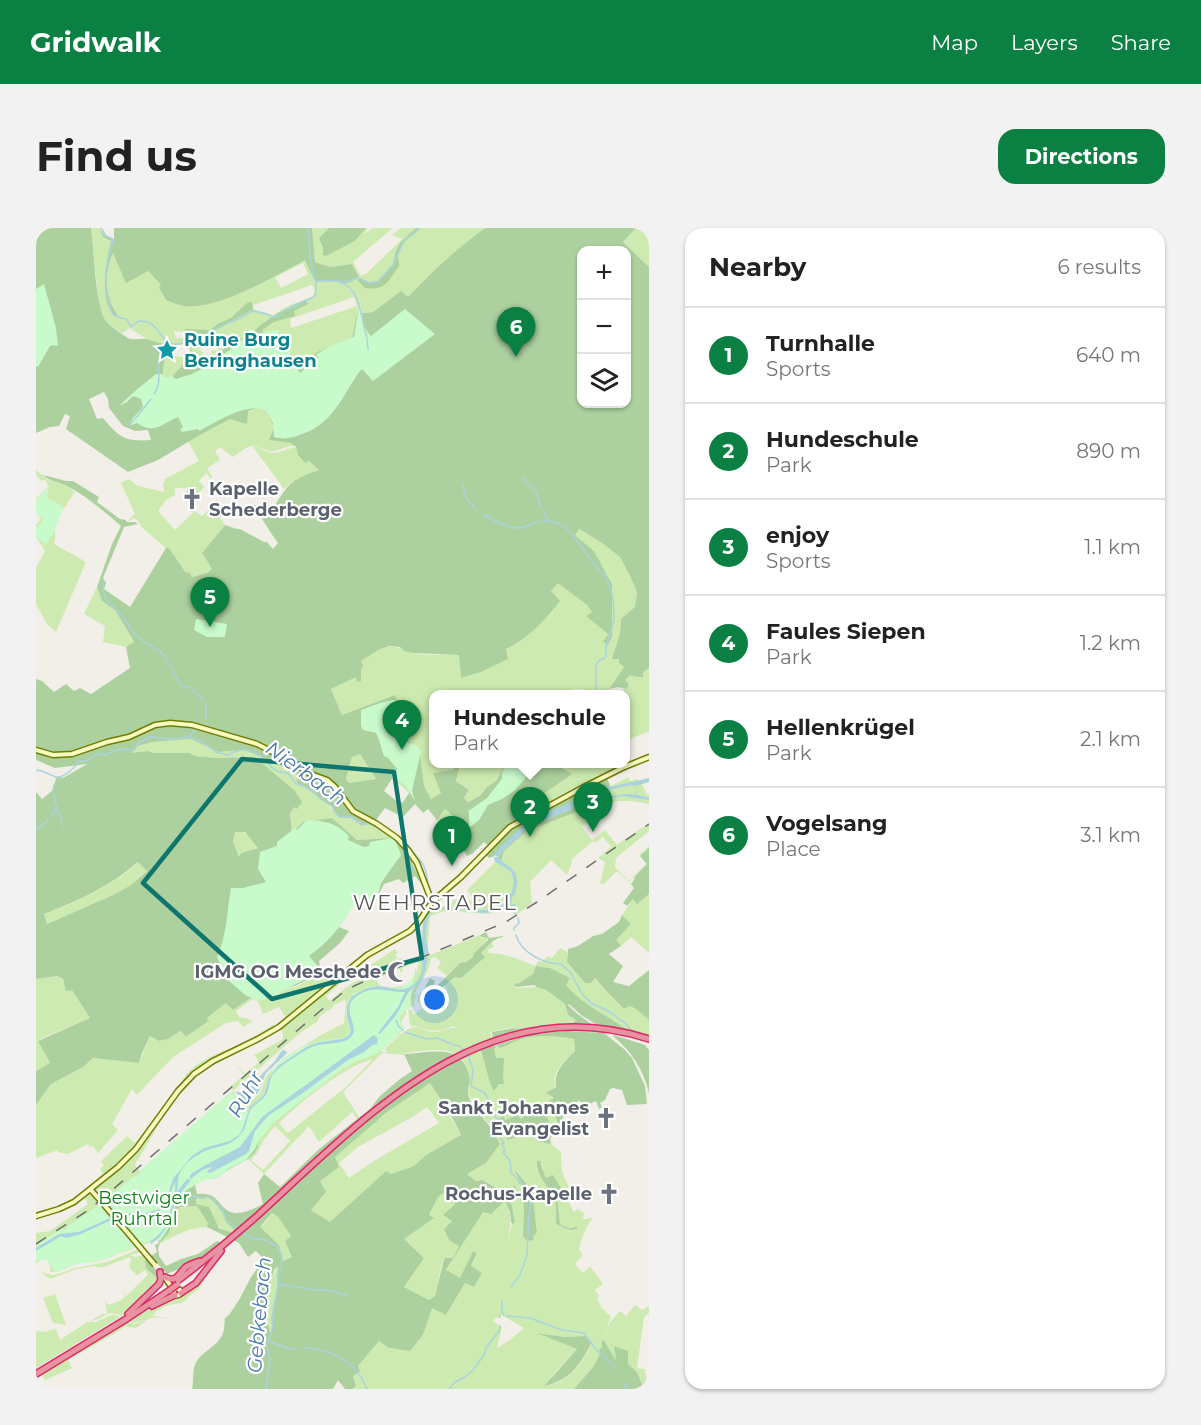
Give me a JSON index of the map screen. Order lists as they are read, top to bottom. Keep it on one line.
{"districts":["WEHRSTAPEL"],"water":["Nierbach","Ruhr","Gebkebach"],"parks":["Bestwiger Ruhrtal"],"places":{"place":["Ruine Burg Beringhausen"],"church":["Kapelle Schederberge","Sankt Johannes Evangelist","Rochus-Kapelle"],"mosque":["IGMG OG Meschede"]},"page":{"header":"Gridwalk","nav":["Map","Layers","Share"],"buttons":"Directions","title":"Find us","heading":["Nearby","6 results"],"map_buttons":["+","−"],"list":[{"mark":"1","name":"Turnhalle","note":"Sports","value":"640 m"},{"mark":"2","name":"Hundeschule","note":"Park","value":"890 m"},{"mark":"3","name":"enjoy","note":"Sports","value":"1.1 km"},{"mark":"4","name":"Faules Siepen","note":"Park","value":"1.2 km"},{"mark":"5","name":"Hellenkrügel","note":"Park","value":"2.1 km"},{"mark":"6","name":"Vogelsang","note":"Place","value":"3.1 km"}],"pins":["6","5","4","3","2","1"],"popup":["Hundeschule","Park"]}}
